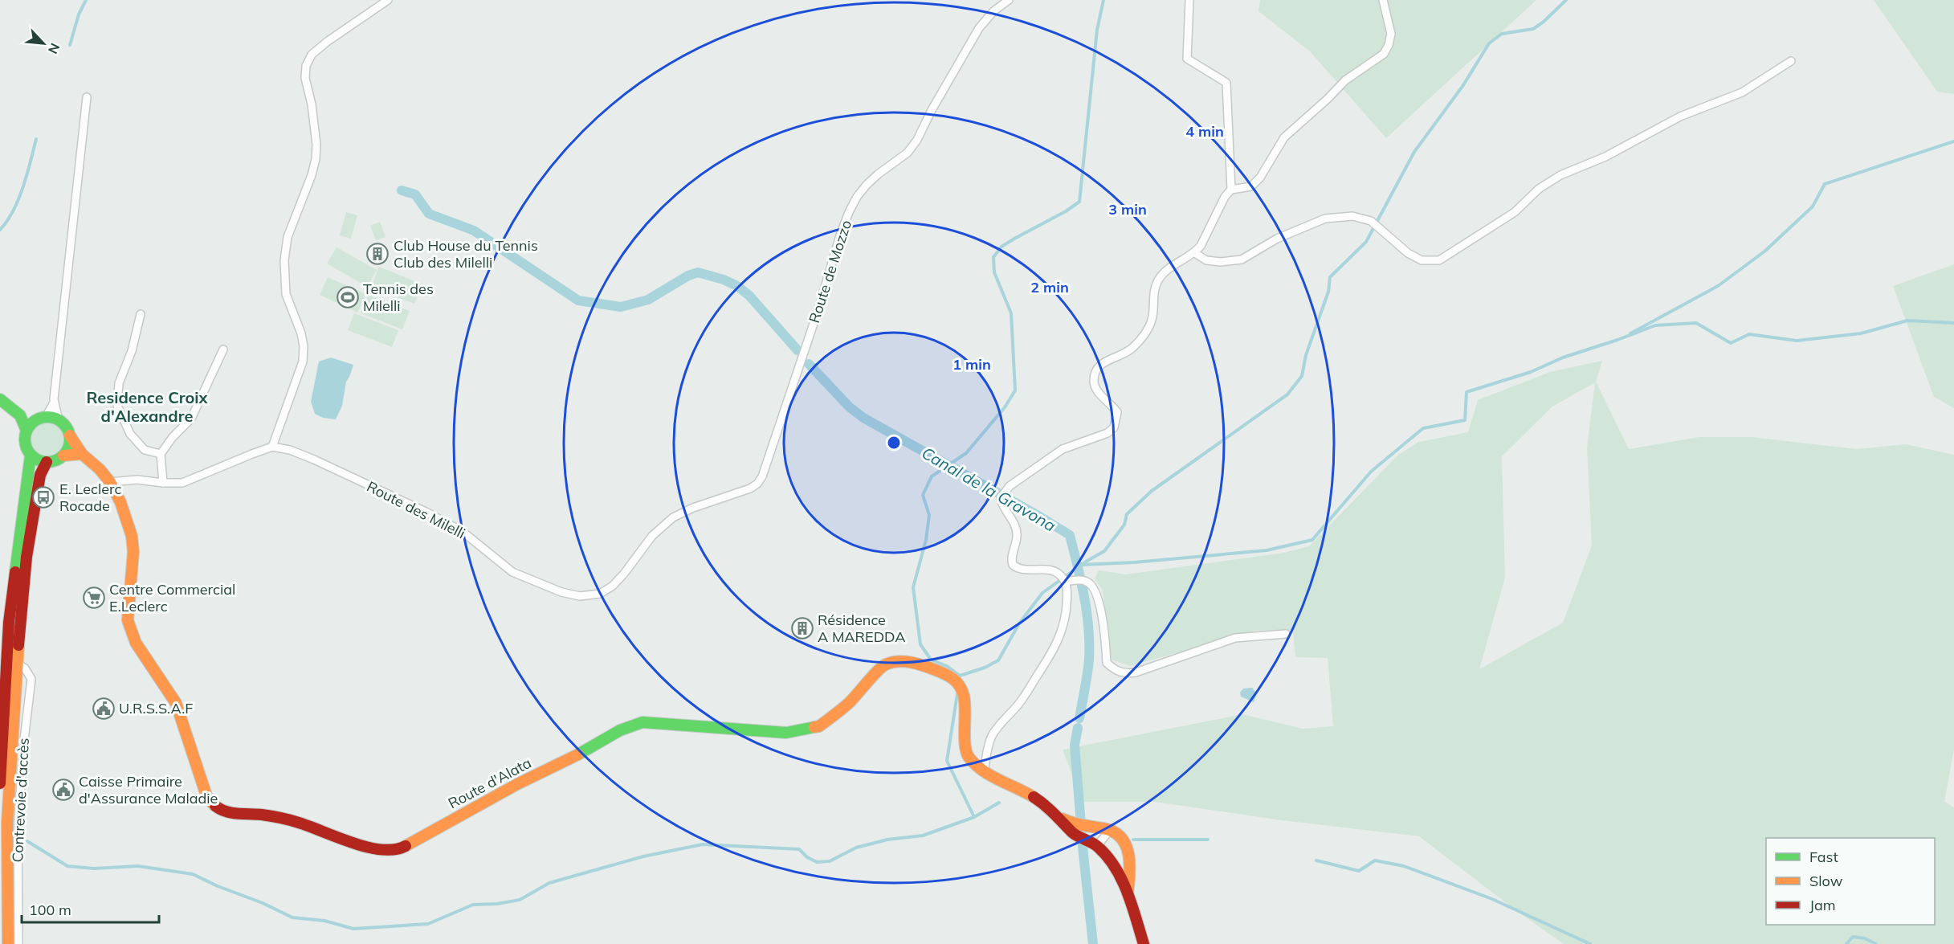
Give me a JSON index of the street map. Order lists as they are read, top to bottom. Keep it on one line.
{"streets":{"street":["Route de Mozzo","Route des Milelli","Route d'Alata","Contrevoie d'accès"]},"crossings":[["Route de Mozzo","Route des Milelli"]],"districts":["Residence Croix d'Alexandre"],"water":["Canal de la Gravona"],"places":{"building":["Club House du Tennis Club des Milelli","Résidence A MAREDDA"],"sports":["Tennis des Milelli"],"bus stop":["E. Leclerc Rocade"],"supermarket":["Centre Commercial E.Leclerc"],"public building":["U.R.S.S.A.F","Caisse Primaire d'Assurance Maladie"]},"legend":["Fast","Slow","Jam"],"scale_bar":"100 m","north":"bottom right","rings":["4 min","3 min","2 min","1 min"]}
